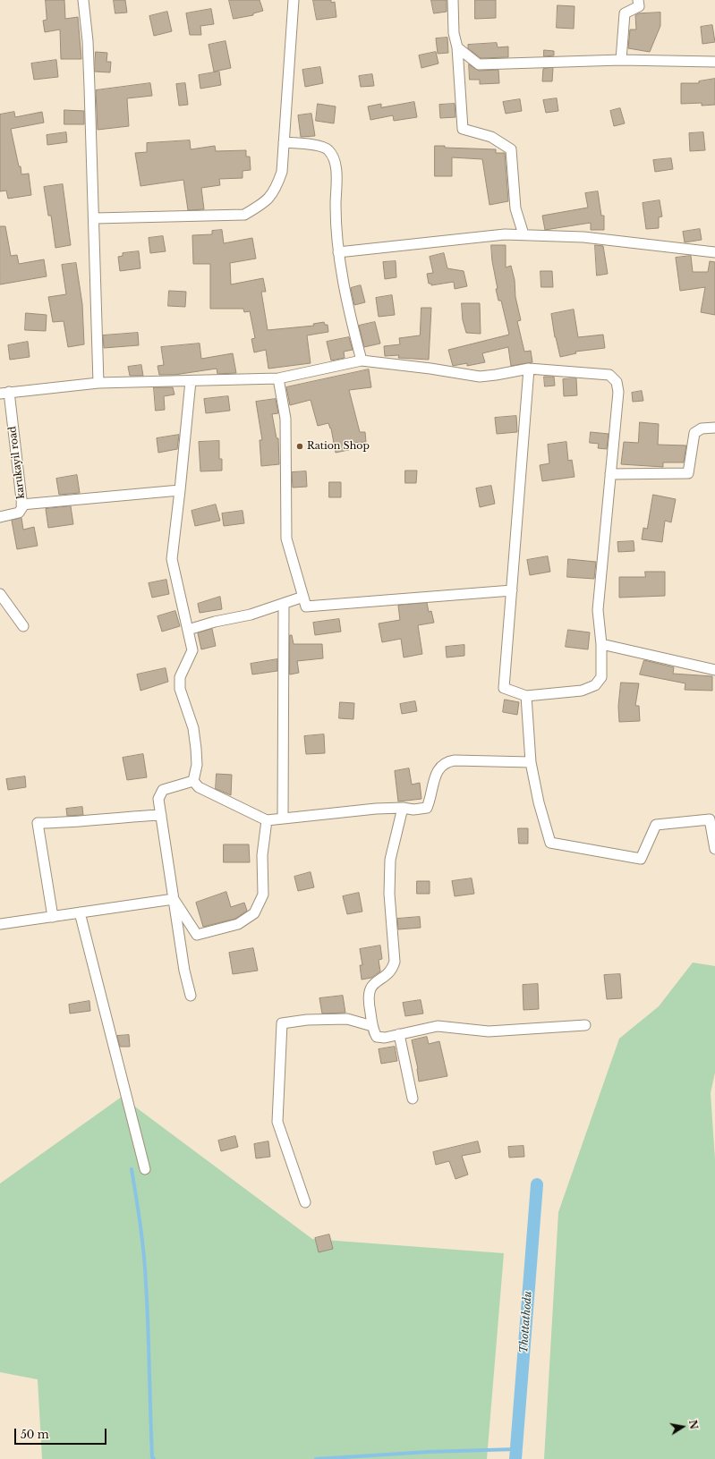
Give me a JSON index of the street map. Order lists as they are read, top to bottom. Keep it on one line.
{"streets":{"street":["karukayil road"]},"water":["Thottathodu"],"places":["Ration Shop"],"scale_bar":"50 m","north":"right"}
